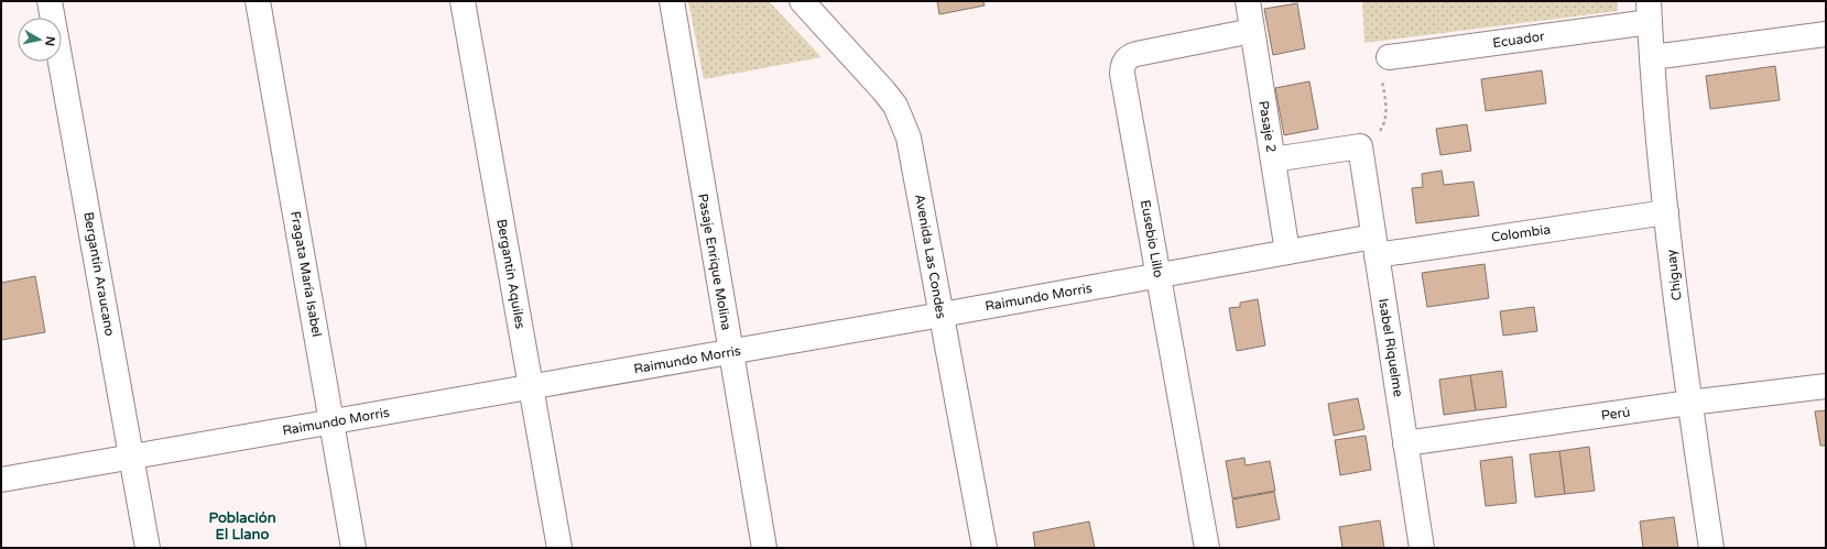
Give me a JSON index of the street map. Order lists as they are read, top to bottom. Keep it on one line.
{"streets":{"street":["Ecuador","Pasaje 2","Colombia","Eusebio Lillo","Avenida Las Condes","Pasaje Enrique Molina","Bergantín Araucano","Fragata María Isabel","Bergantín Aquiles","Chiguay","Raimundo Morris","Isabel Riquelme","Perú"]},"crossings":[["Ecuador","Chiguay"],["Pasaje 2","Eusebio Lillo"],["Pasaje 2","Raimundo Morris"],["Colombia","Chiguay"],["Colombia","Raimundo Morris"],["Colombia","Isabel Riquelme"],["Eusebio Lillo","Raimundo Morris"],["Avenida Las Condes","Raimundo Morris"],["Pasaje Enrique Molina","Raimundo Morris"],["Bergantín Araucano","Raimundo Morris"],["Fragata María Isabel","Raimundo Morris"],["Bergantín Aquiles","Raimundo Morris"],["Chiguay","Perú"],["Raimundo Morris","Isabel Riquelme"],["Isabel Riquelme","Perú"]],"districts":["Población El Llano"],"north":"right"}
